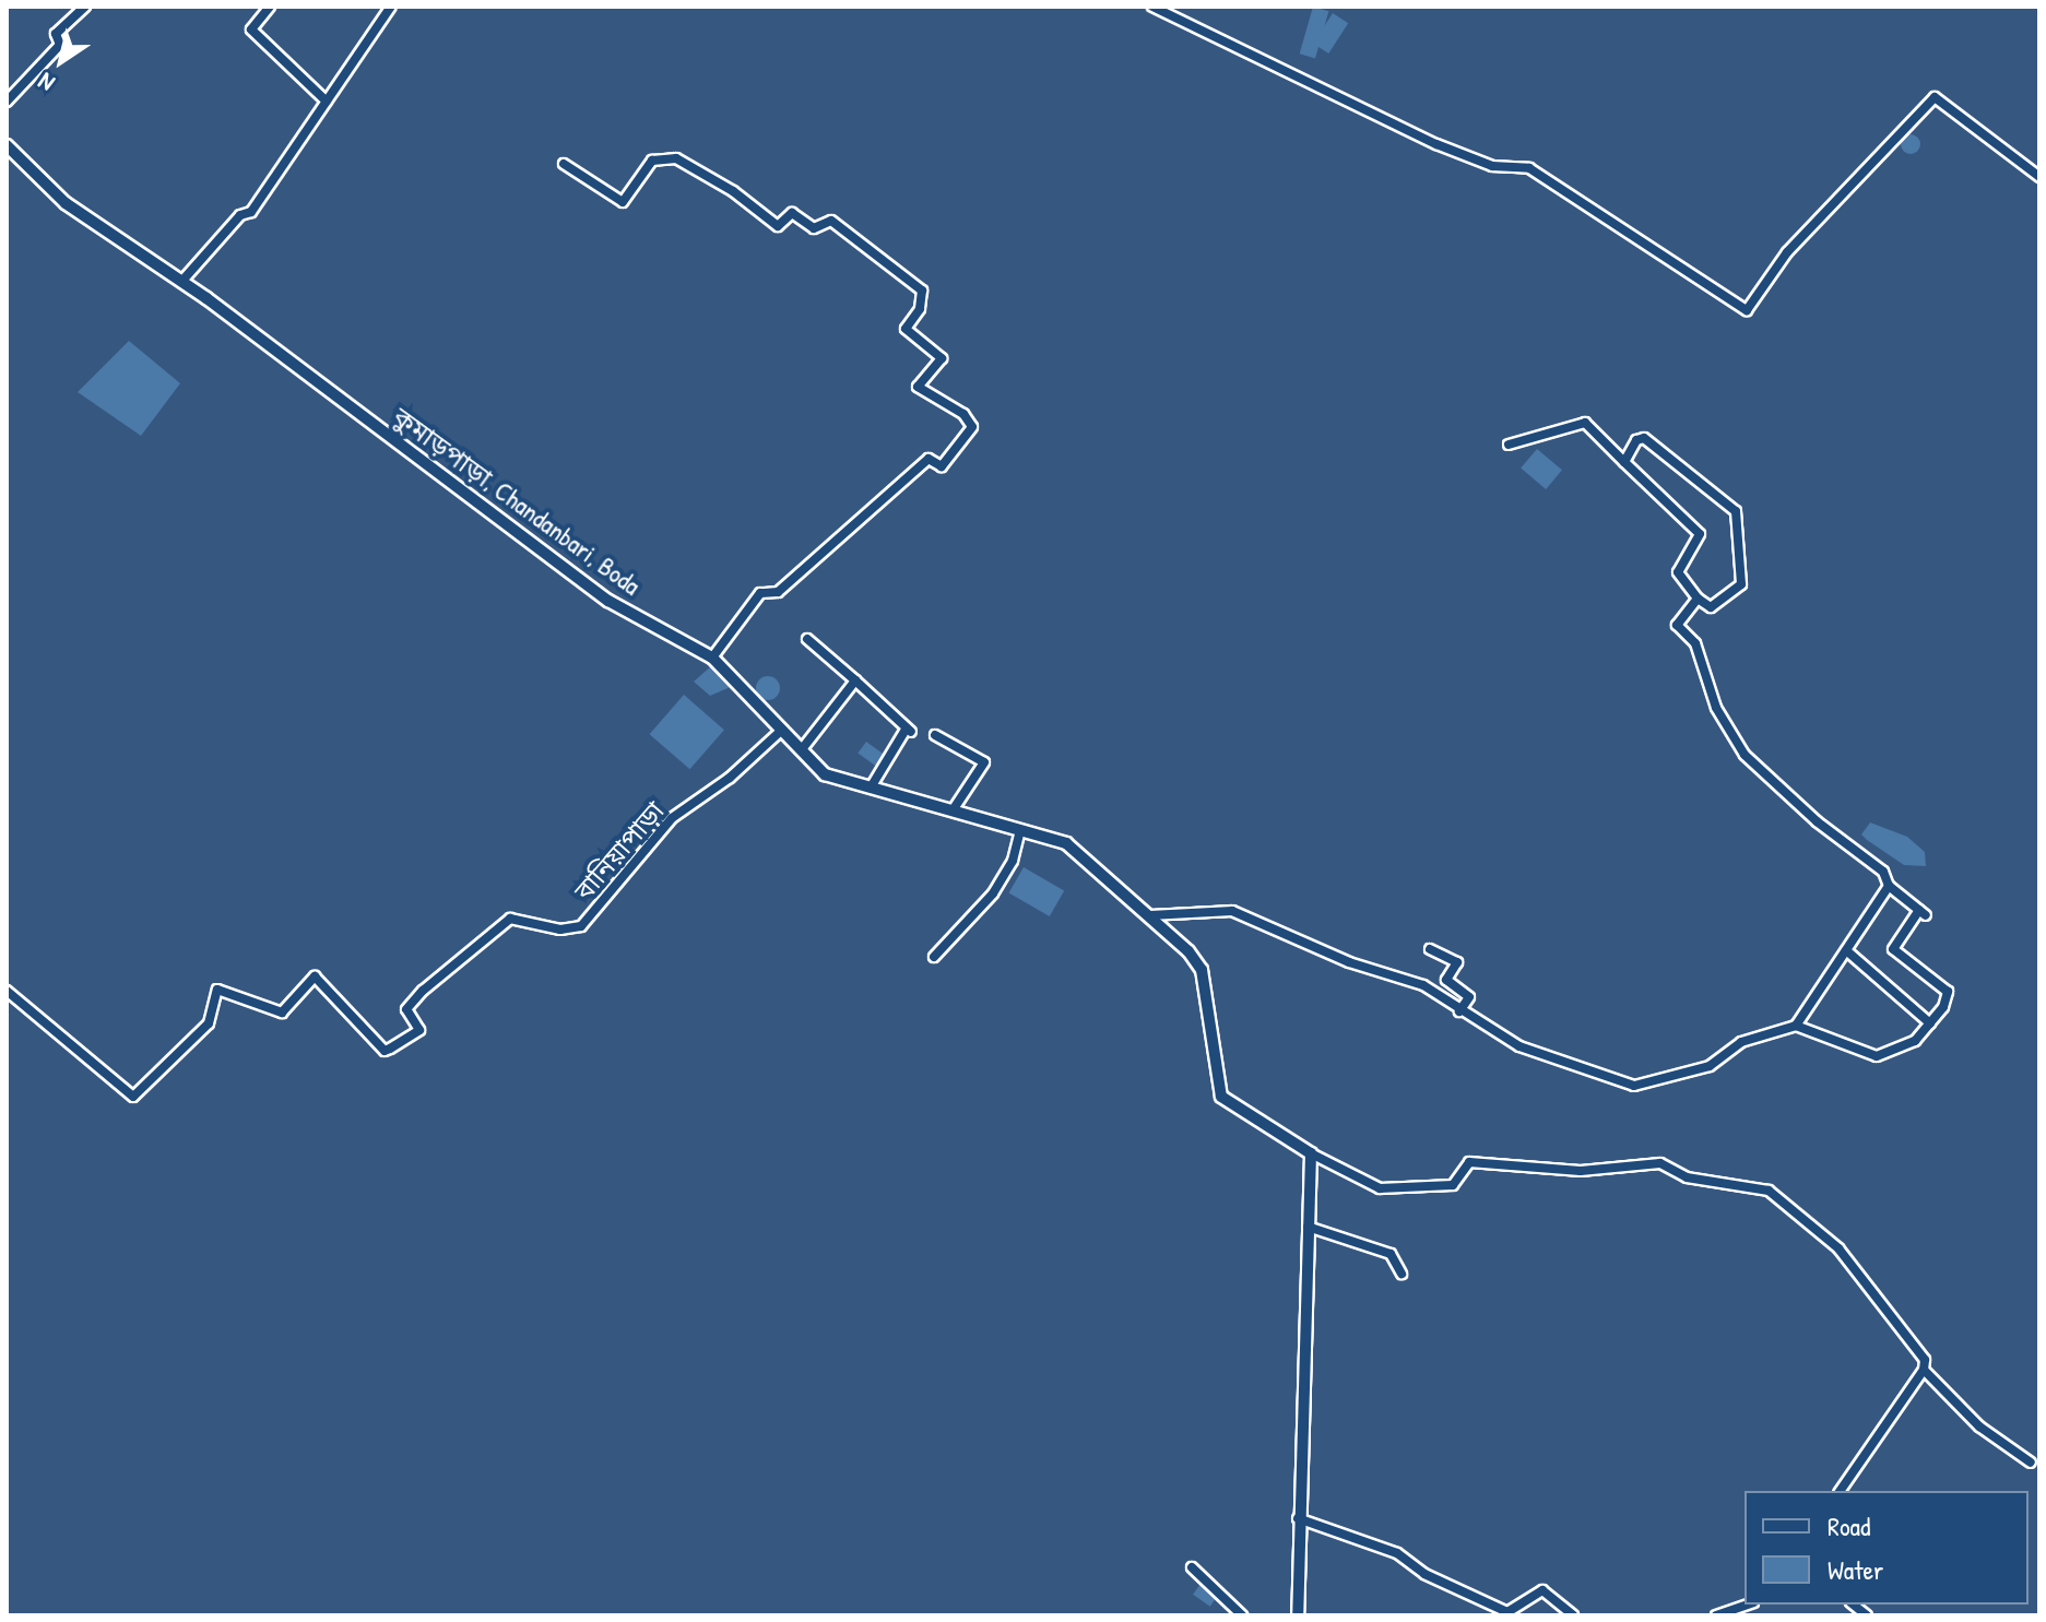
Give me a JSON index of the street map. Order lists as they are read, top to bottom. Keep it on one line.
{"streets":{"street":["কুমাড়পাড়া, Chandanbari, Boda","বানিয়াপাড়া"]},"crossings":[["কুমাড়পাড়া, Chandanbari, Boda","বানিয়াপাড়া"]],"legend":["Road","Water"],"north":"bottom left"}
